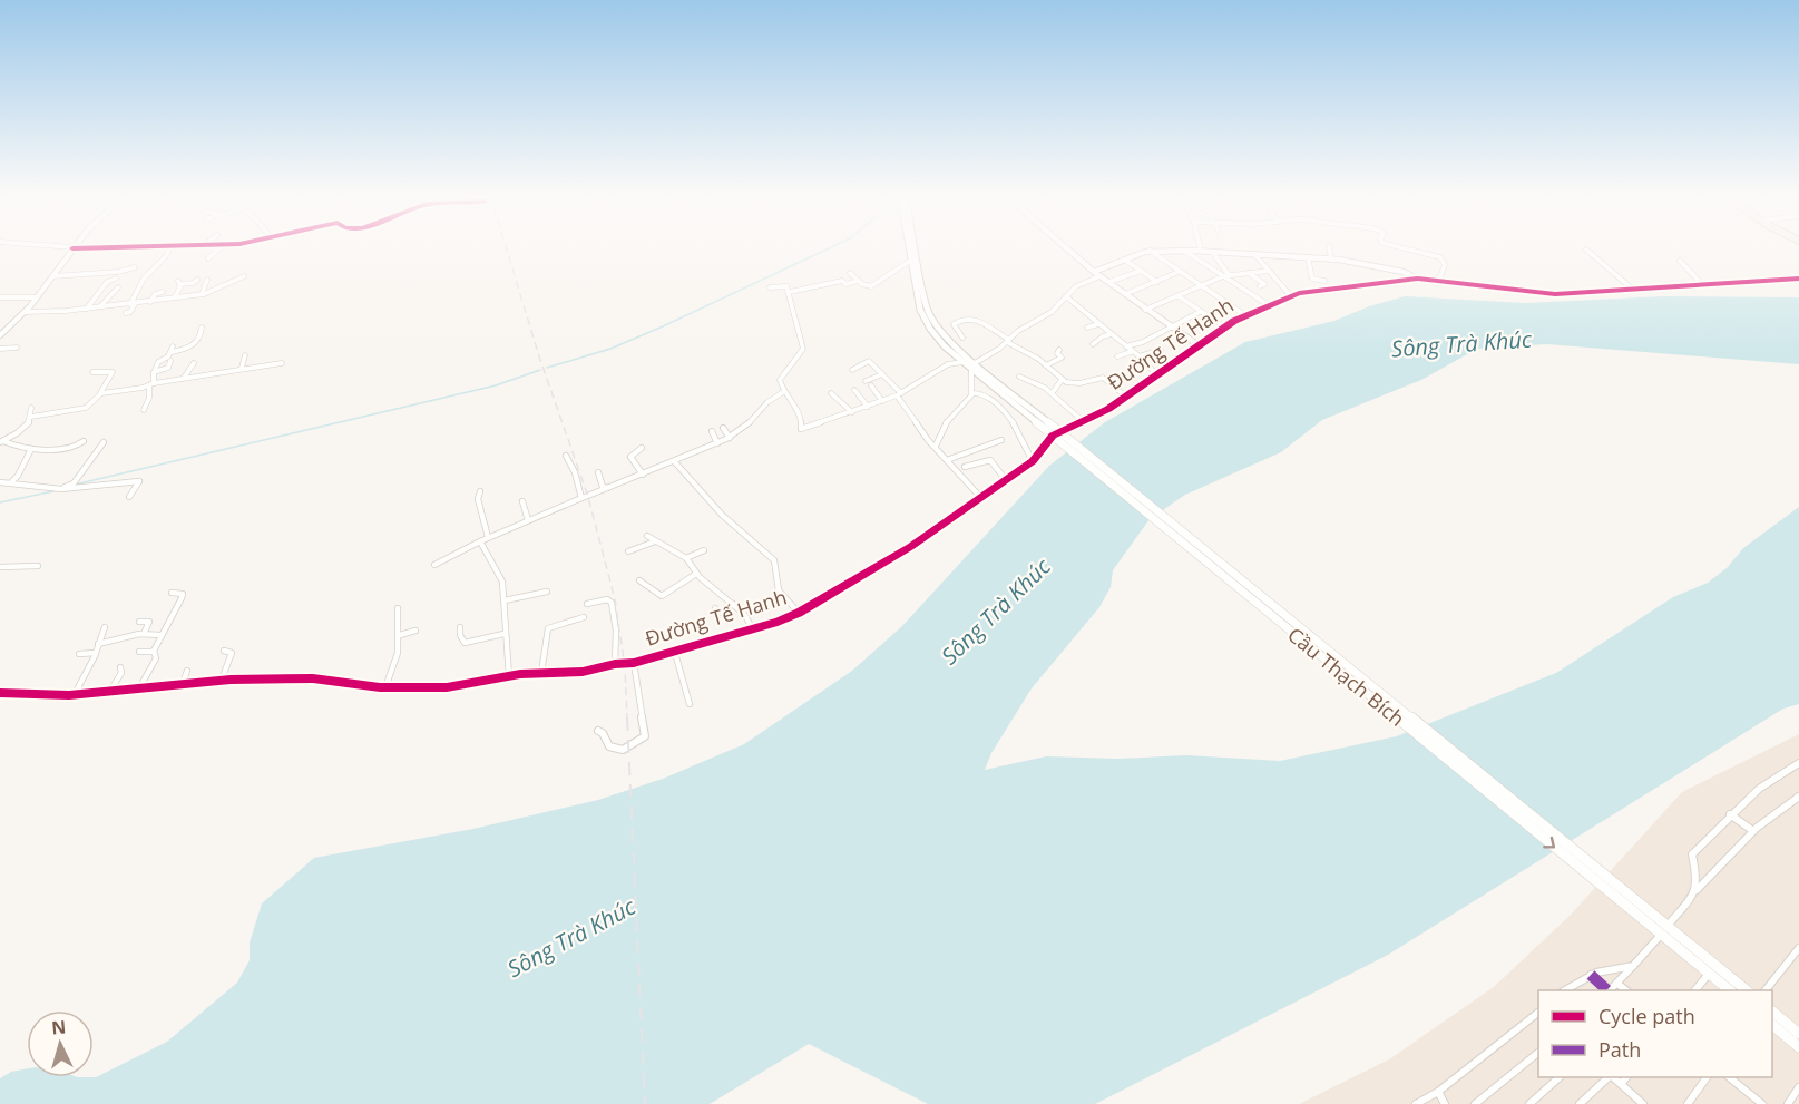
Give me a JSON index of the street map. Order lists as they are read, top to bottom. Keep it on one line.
{"streets":{"main road":["Cầu Thạch Bích"],"street":["Đường Tế Hanh"]},"crossings":[["Đường Tế Hanh","Cầu Thạch Bích"]],"water":["Sông Trà Khúc"],"legend":["Cycle path","Path"],"north":"top"}
